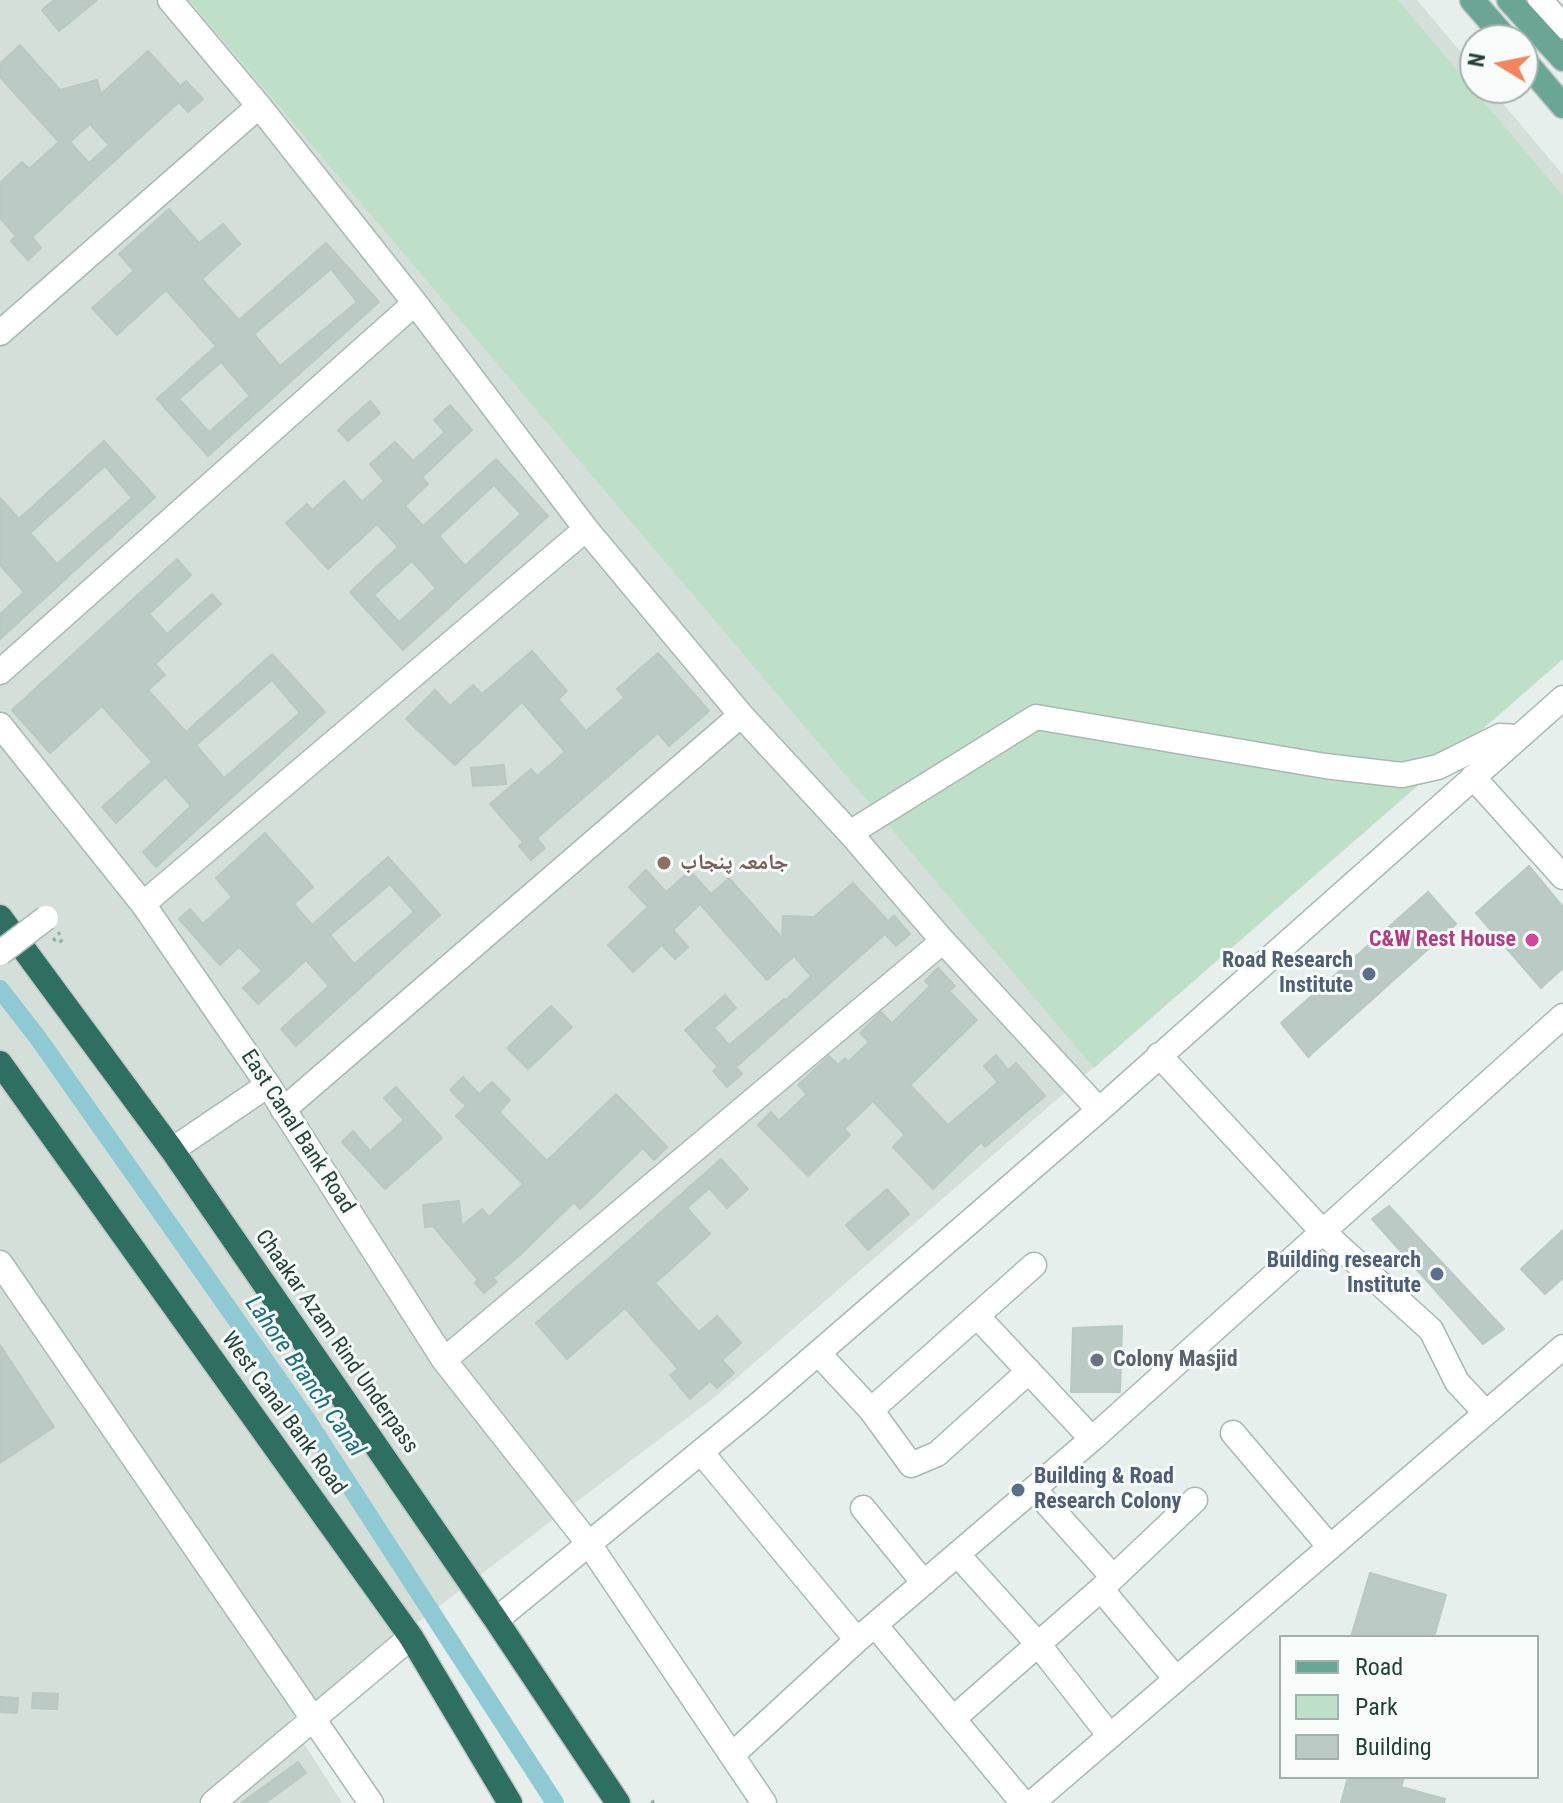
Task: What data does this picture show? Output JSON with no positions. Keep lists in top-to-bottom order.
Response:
{
  "streets": {
    "highway": ["Chaakar Azam Rind Underpass", "West Canal Bank Road"],
    "street": ["East Canal Bank Road"]
  },
  "water": ["Lahore Branch Canal"],
  "places": [
    "جامعہ پنجاب",
    "C&W Rest House",
    "Road Research Institute",
    "Building research Institute",
    "Colony Masjid",
    "Building & Road Research Colony"
  ],
  "legend": ["Road", "Park", "Building"],
  "north": "left"
}
